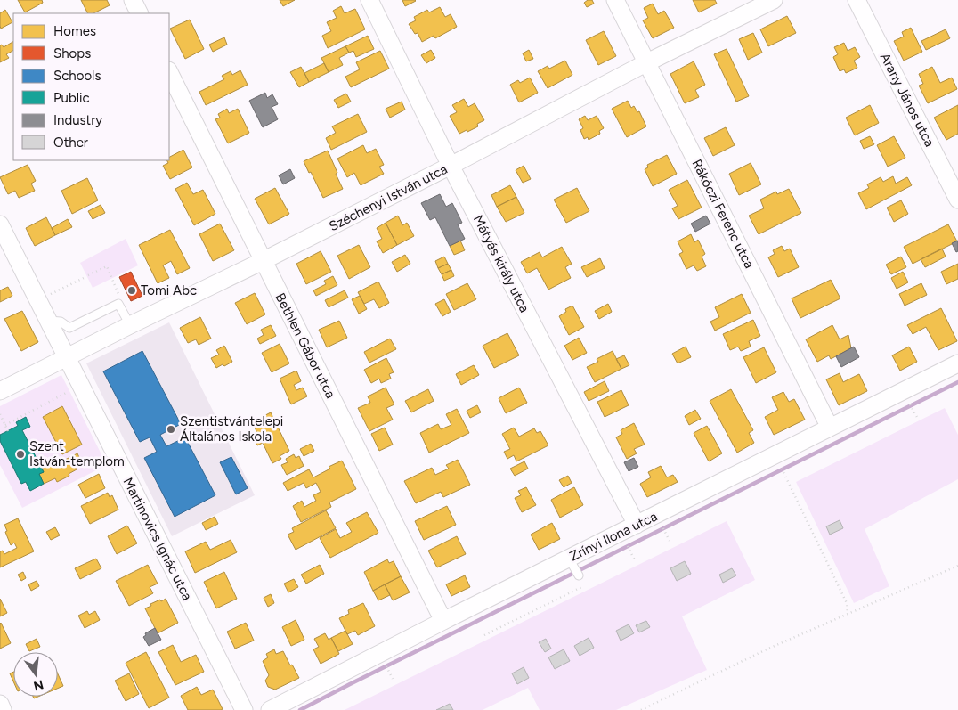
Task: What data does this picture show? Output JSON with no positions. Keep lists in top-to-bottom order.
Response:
{
  "streets": {
    "street": [
      "Arany János utca",
      "Széchenyi István utca",
      "Rákóczi Ferenc utca",
      "Mátyás király utca",
      "Bethlen Gábor utca",
      "Zrínyi Ilona utca",
      "Martinovics Ignác utca"
    ]
  },
  "crossings": [
    ["Széchenyi István utca", "Rákóczi Ferenc utca"],
    ["Széchenyi István utca", "Mátyás király utca"],
    ["Széchenyi István utca", "Bethlen Gábor utca"],
    ["Széchenyi István utca", "Martinovics Ignác utca"],
    ["Rákóczi Ferenc utca", "Zrínyi Ilona utca"],
    ["Mátyás király utca", "Zrínyi Ilona utca"],
    ["Bethlen Gábor utca", "Zrínyi Ilona utca"]
  ],
  "places": ["Tomi Abc", "Szentistvántelepi Általános Iskola", "Szent István-templom"],
  "legend": [
    "Homes",
    "Shops",
    "Schools",
    "Public",
    "Industry",
    "Other"
  ],
  "north": "bottom"
}
